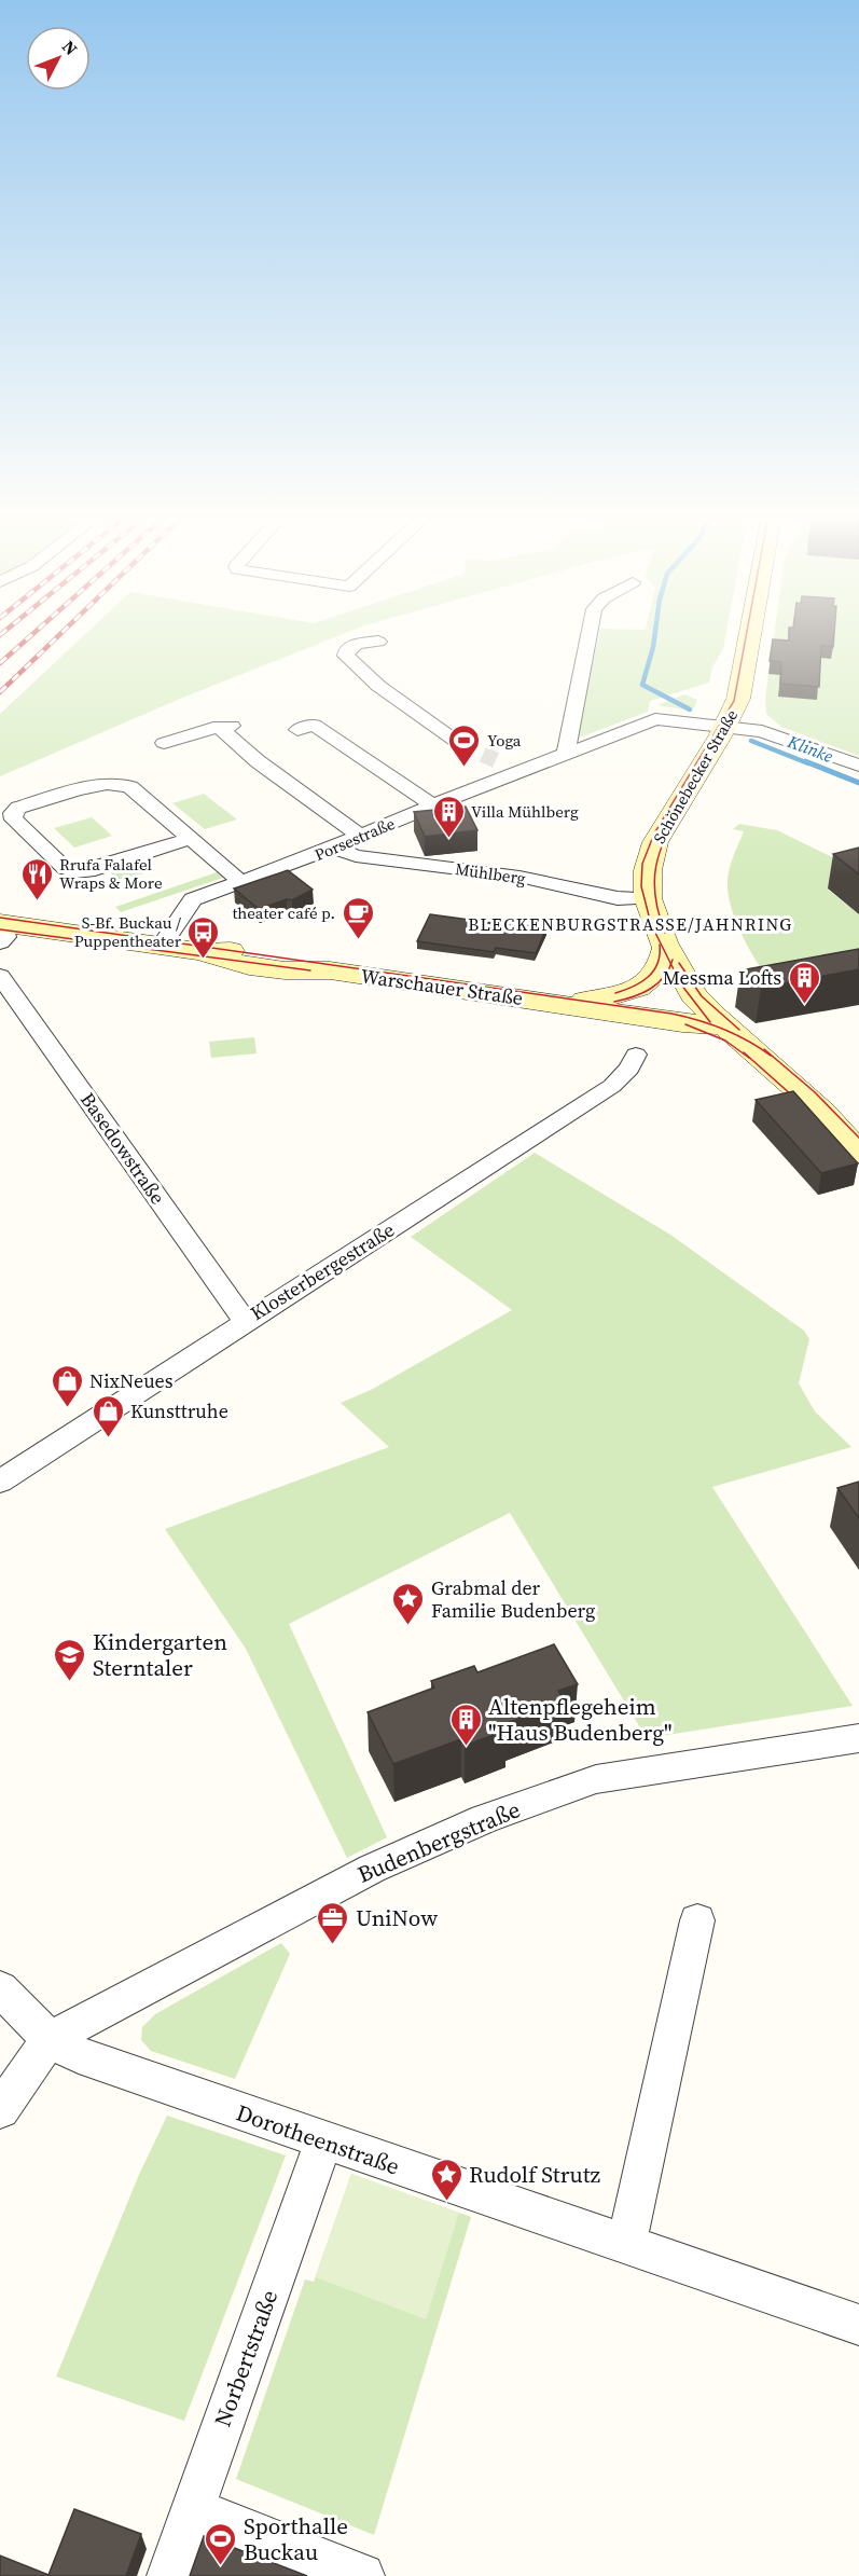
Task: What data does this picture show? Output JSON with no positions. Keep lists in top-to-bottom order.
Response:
{
  "streets": {
    "main road": ["Schönebecker Straße", "Warschauer Straße"],
    "street": [
      "Porsestraße",
      "Mühlberg",
      "Basedowstraße",
      "Klosterbergestraße",
      "Budenbergstraße",
      "Dorotheenstraße",
      "Norbertstraße"
    ]
  },
  "crossings": [
    ["Schönebecker Straße", "Porsestraße"],
    ["Schönebecker Straße", "Mühlberg"],
    ["Schönebecker Straße", "Warschauer Straße"],
    ["Porsestraße", "Mühlberg"],
    ["Porsestraße", "Warschauer Straße"],
    ["Basedowstraße", "Klosterbergestraße"],
    ["Budenbergstraße", "Dorotheenstraße"],
    ["Dorotheenstraße", "Norbertstraße"]
  ],
  "districts": ["BLECKENBURGSTRASSE/JAHNRING"],
  "water": ["Klinke"],
  "places": {
    "sports": ["Yoga", "Sporthalle Buckau"],
    "building": ["Villa Mühlberg", "Messma Lofts", "Altenpflegeheim \"Haus Budenberg\""],
    "restaurant": ["Rrufa Falafel Wraps & More"],
    "cafe": ["theater café p."],
    "bus stop": ["S-Bf. Buckau / Puppentheater"],
    "shop": ["NixNeues", "Kunsttruhe"],
    "place": ["Grabmal der Familie Budenberg", "Rudolf Strutz"],
    "school or university": ["Kindergarten Sterntaler"],
    "office": ["UniNow"]
  },
  "north": "top right"
}
